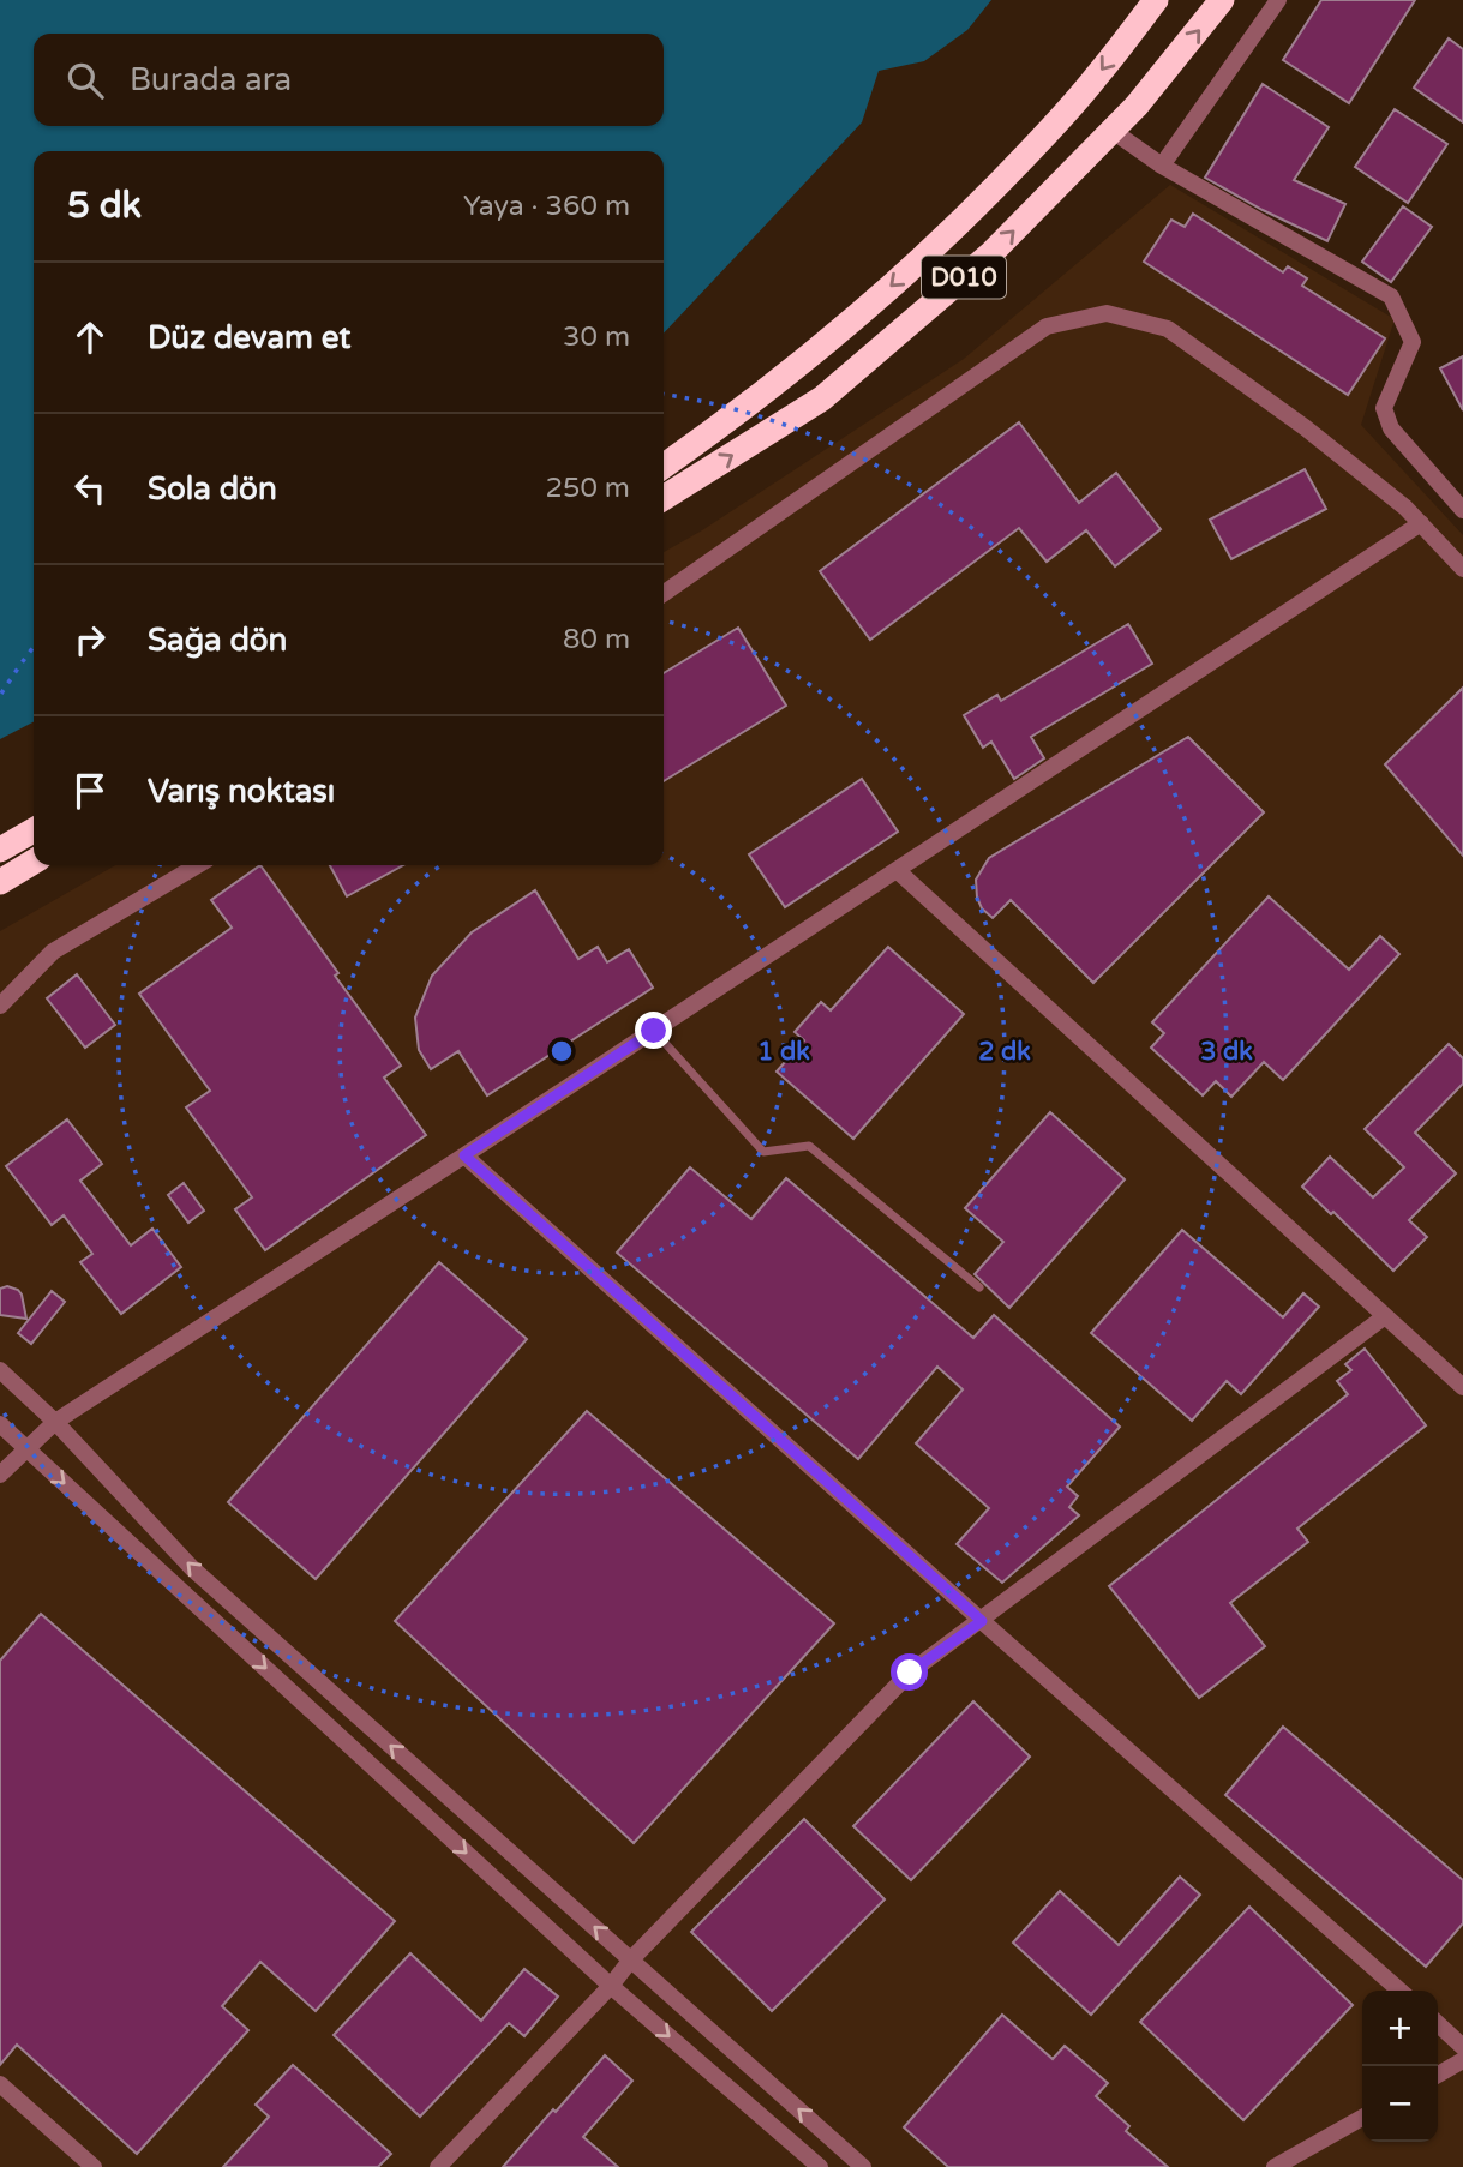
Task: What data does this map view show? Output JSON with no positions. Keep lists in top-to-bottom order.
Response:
{
  "streets": {
    "highway": ["D010"]
  },
  "page": {
    "search": "Burada ara",
    "heading": ["5 dk", "Yaya · 360 m"],
    "list": [
      ["Düz devam et", "30 m"],
      ["Sola dön", "250 m"],
      ["Sağa dön", "80 m"],
      "Varış noktası"
    ],
    "map_buttons": ["+", "−"]
  },
  "rings": ["1 dk", "2 dk", "3 dk"]
}
